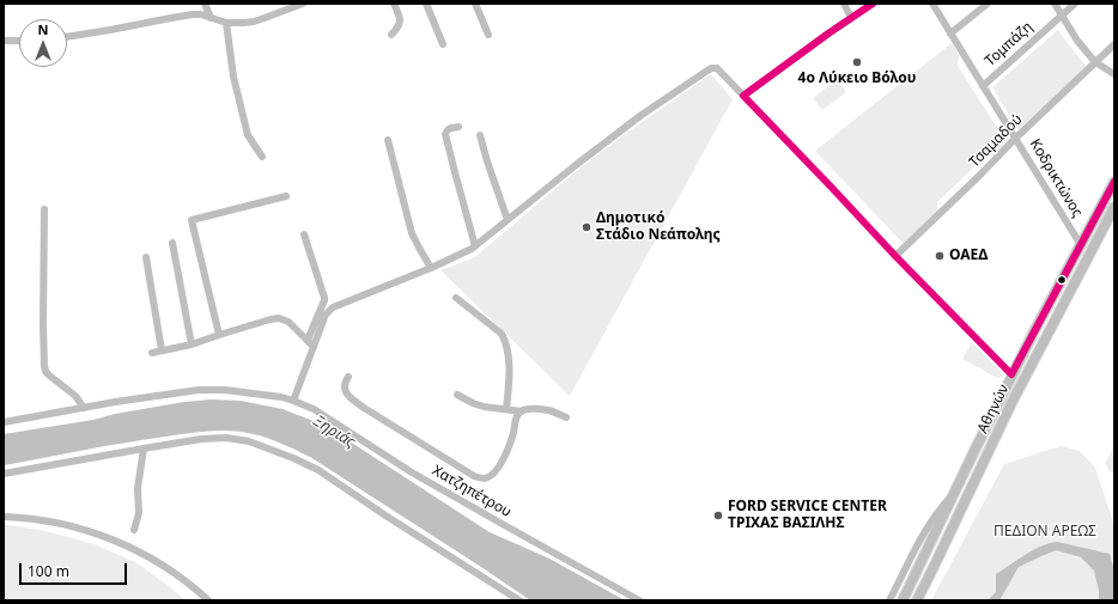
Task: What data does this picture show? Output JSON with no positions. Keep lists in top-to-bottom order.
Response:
{
  "streets": {
    "main road": ["Αθηνών"],
    "street": [
      "Τομπάζη",
      "Τσαμαδού",
      "Κοδρικτώνος",
      "Χατζηπέτρου"
    ]
  },
  "crossings": [
    ["Τομπάζη", "Κοδρικτώνος"],
    ["Τσαμαδού", "Κοδρικτώνος"],
    ["Κοδρικτώνος", "Αθηνών"]
  ],
  "water": ["Ξηριάς"],
  "parks": ["ΠΕΔΙΟΝ ΑΡΕΩΣ"],
  "places": [
    "4ο Λύκειο Βόλου",
    "Δημοτικό Στάδιο Νεάπολης",
    "ΟΑΕΔ",
    "FORD SERVICE CENTER ΤΡΙΧΑΣ ΒΑΣΙΛΗΣ"
  ],
  "scale_bar": "100 m",
  "north": "top"
}
